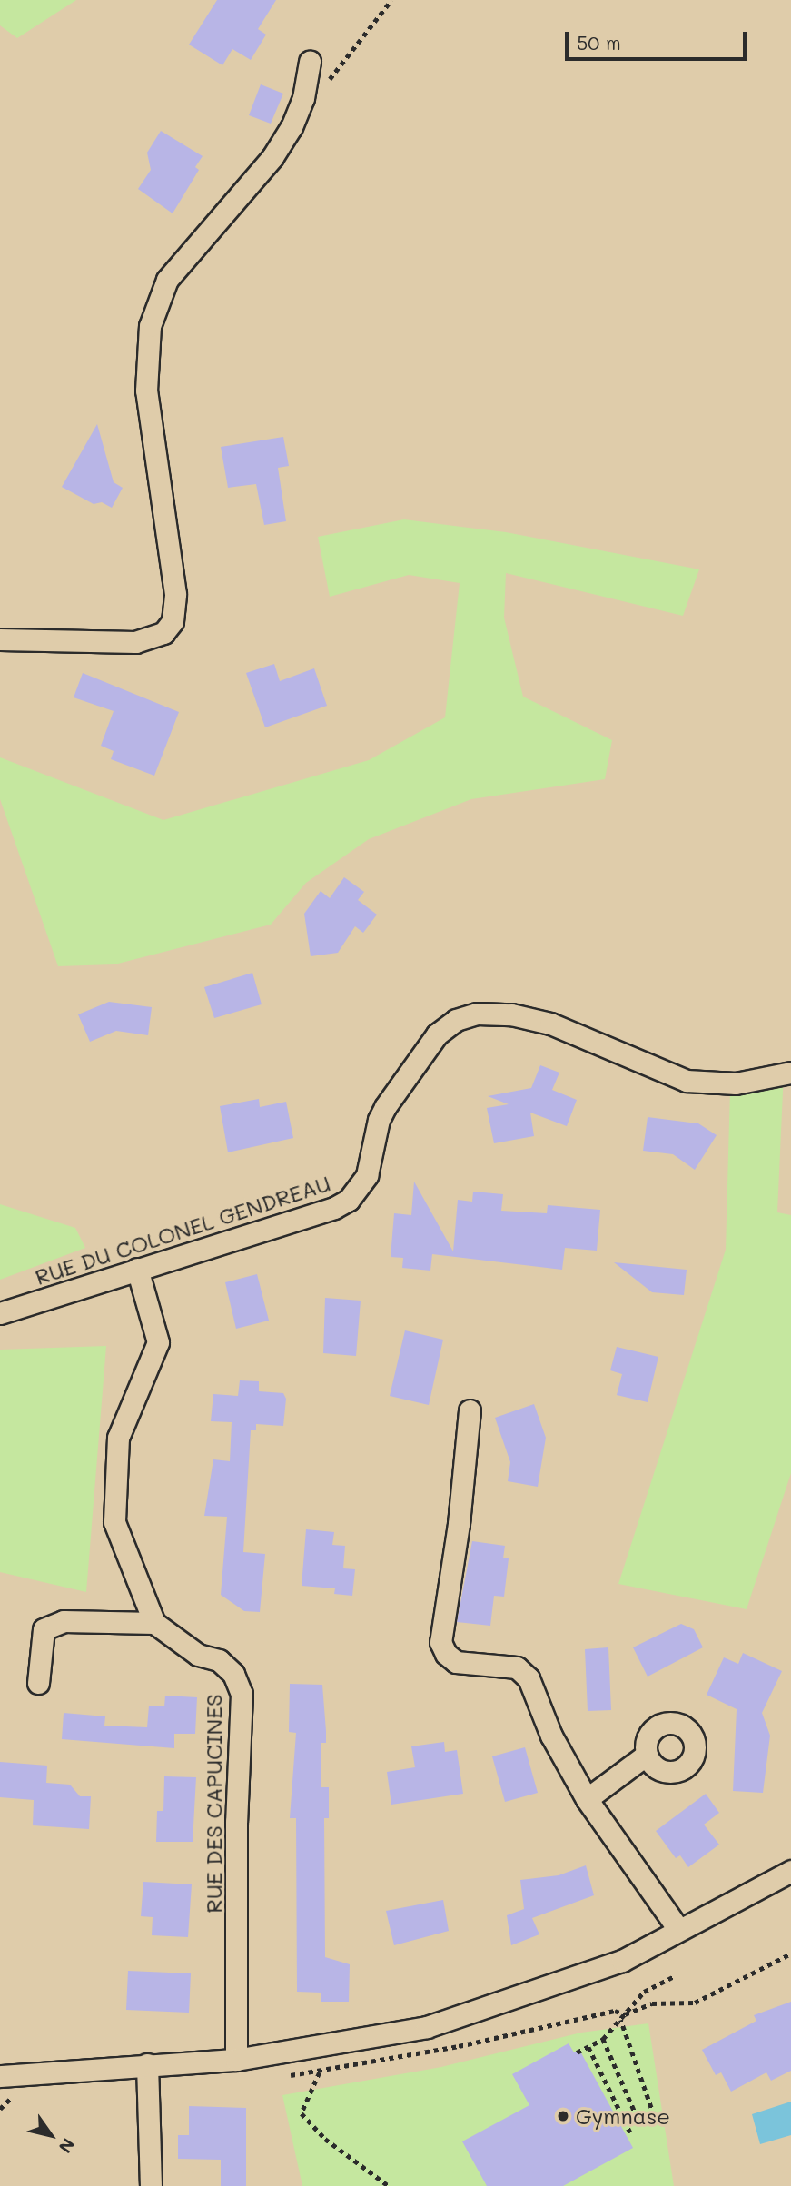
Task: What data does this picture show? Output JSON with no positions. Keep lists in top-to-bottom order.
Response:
{
  "streets": {
    "street": ["RUE DU COLONEL GENDREAU", "RUE DES CAPUCINES"]
  },
  "places": ["Gymnase"],
  "scale_bar": "50 m",
  "north": "bottom right"
}
